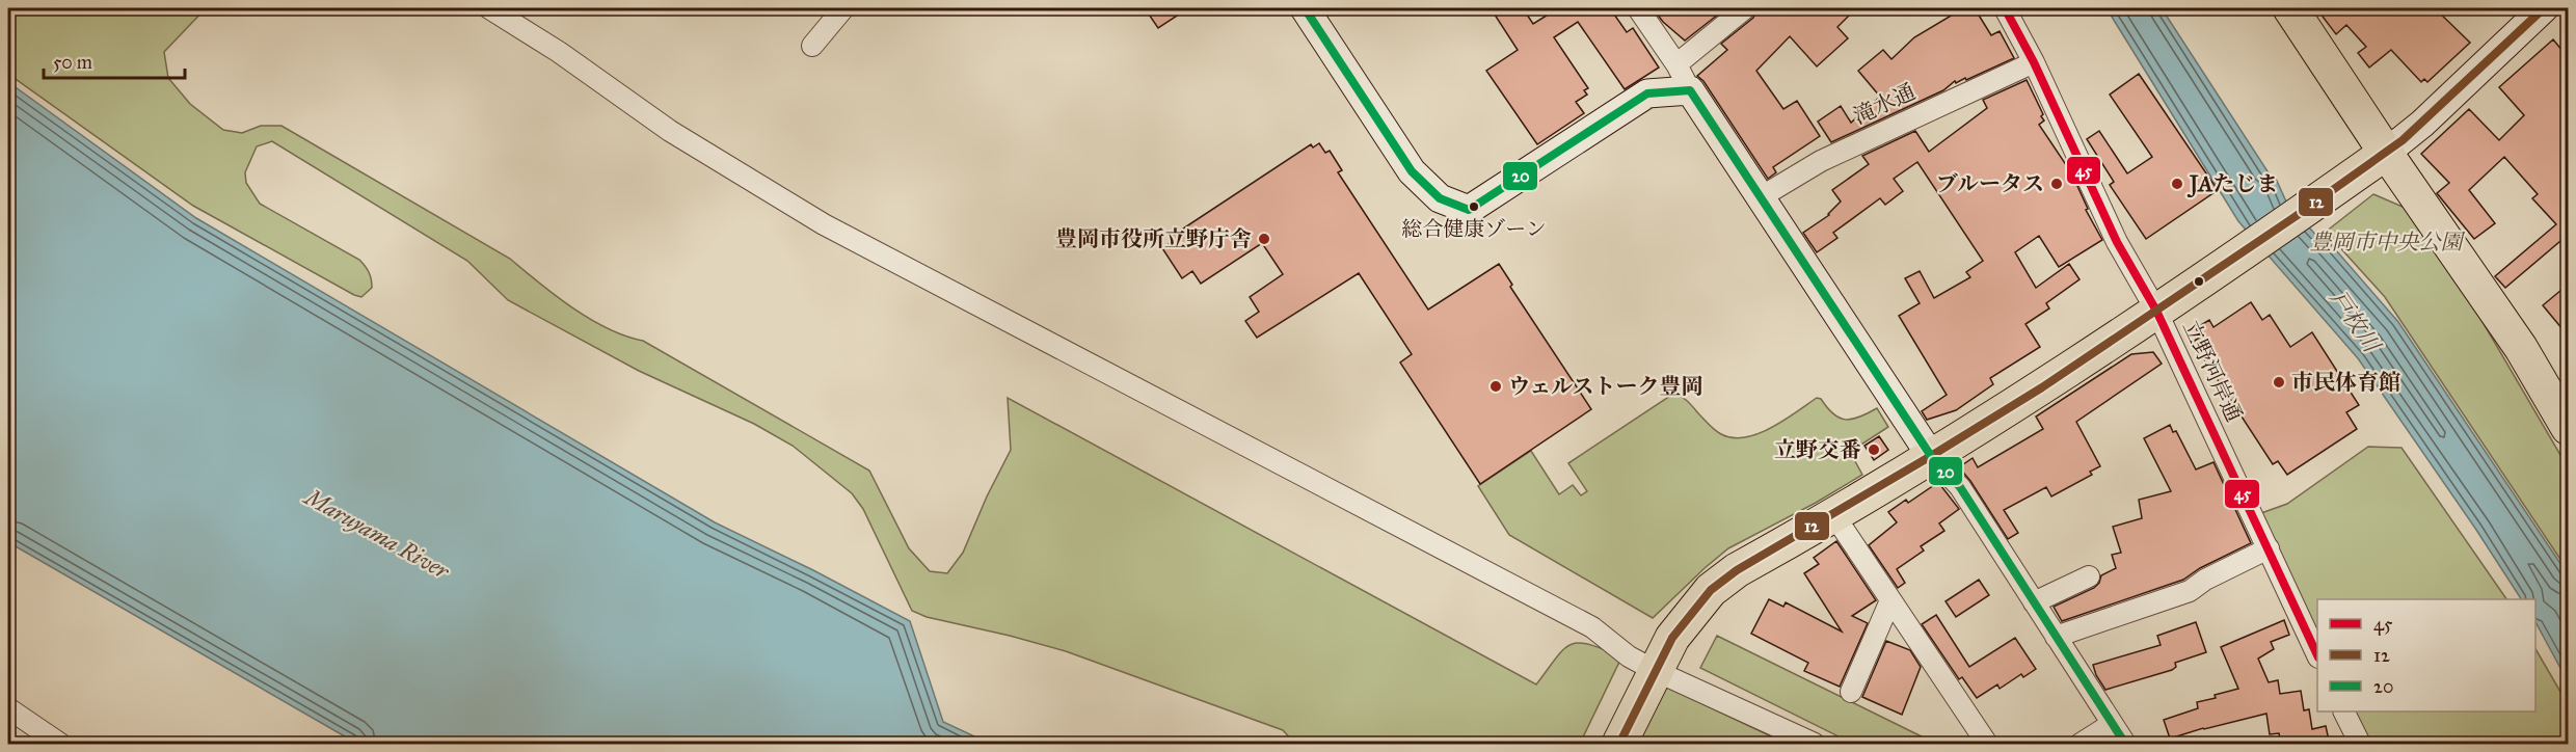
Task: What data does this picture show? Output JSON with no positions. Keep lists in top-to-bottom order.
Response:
{
  "streets": {
    "street": ["滝水通", "立野河岸通"]
  },
  "crossings": [
    ["滝水通", "立野河岸通"]
  ],
  "water": ["戸枚川", "Maruyama River"],
  "parks": ["豊岡市中央公園"],
  "places": [
    "ブルータス",
    "JAたじま",
    "総合健康ゾーン",
    "豊岡市役所立野庁舎",
    "市民体育館",
    "ウェルストーク豊岡",
    "立野交番"
  ],
  "lines": ["transit line 45", "transit line 12", "transit line 20"],
  "legend": ["45", "12", "20"],
  "scale_bar": "50 m"
}
